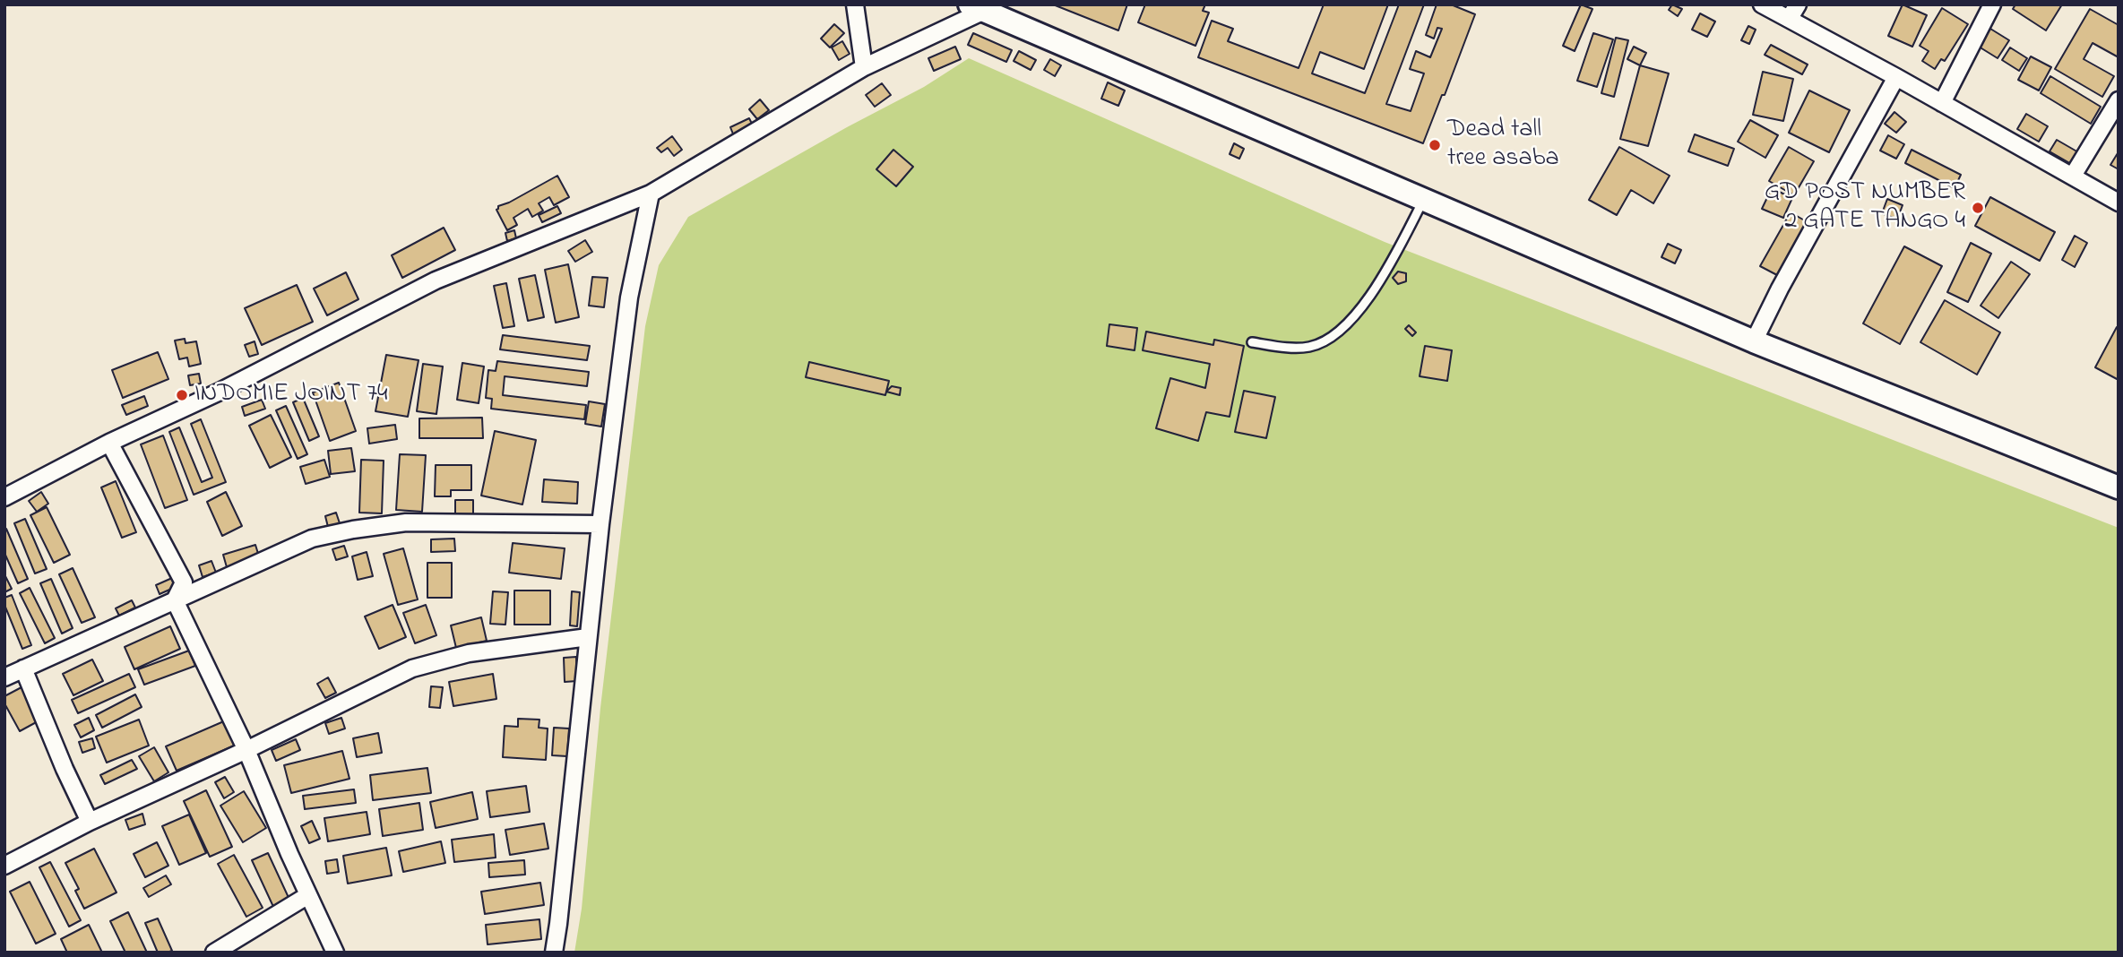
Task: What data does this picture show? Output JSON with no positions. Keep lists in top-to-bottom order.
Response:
{
  "places": ["Dead tall tree asaba", "GD POST NUMBER 2 GATE TANGO 4", "INDOMIE JOINT 74"]
}
